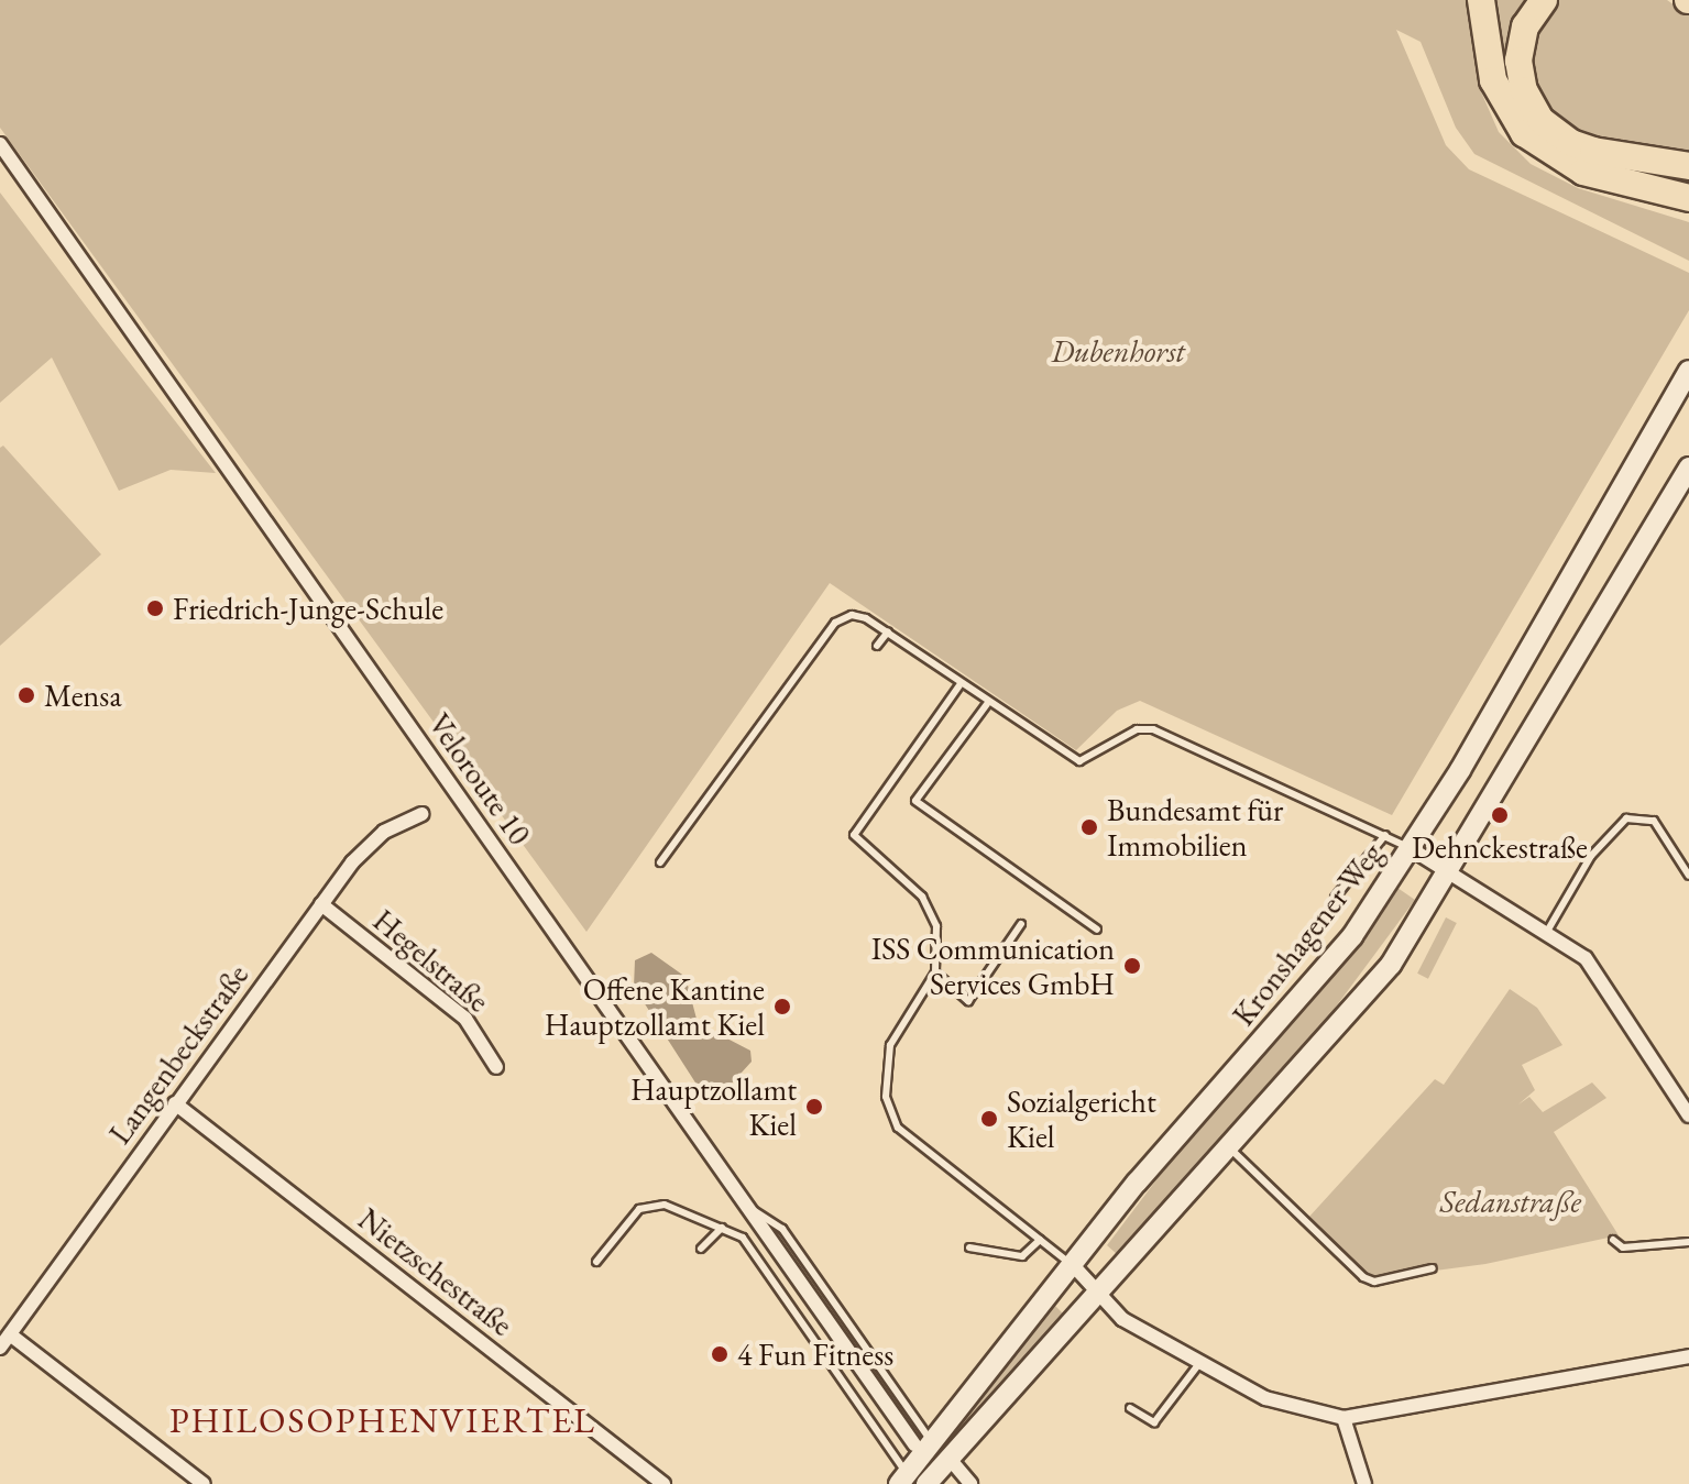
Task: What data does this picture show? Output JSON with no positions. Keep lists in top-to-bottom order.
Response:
{
  "streets": {
    "main road": ["Kronshagener Weg"],
    "street": [
      "Veloroute 10",
      "Hegelstraße",
      "Langenbeckstraße",
      "Nietzschestraße"
    ]
  },
  "crossings": [
    ["Veloroute 10", "Kronshagener Weg"],
    ["Hegelstraße", "Langenbeckstraße"],
    ["Langenbeckstraße", "Nietzschestraße"]
  ],
  "districts": ["PHILOSOPHENVIERTEL"],
  "parks": ["Dubenhorst", "Sedanstraße"],
  "places": [
    "Friedrich-Junge-Schule",
    "Mensa",
    "Dehnckestraße",
    "Bundesamt für Immobilien",
    "ISS Communication Services GmbH",
    "Offene Kantine Hauptzollamt Kiel",
    "Hauptzollamt Kiel",
    "Sozialgericht Kiel",
    "4 Fun Fitness"
  ]
}
